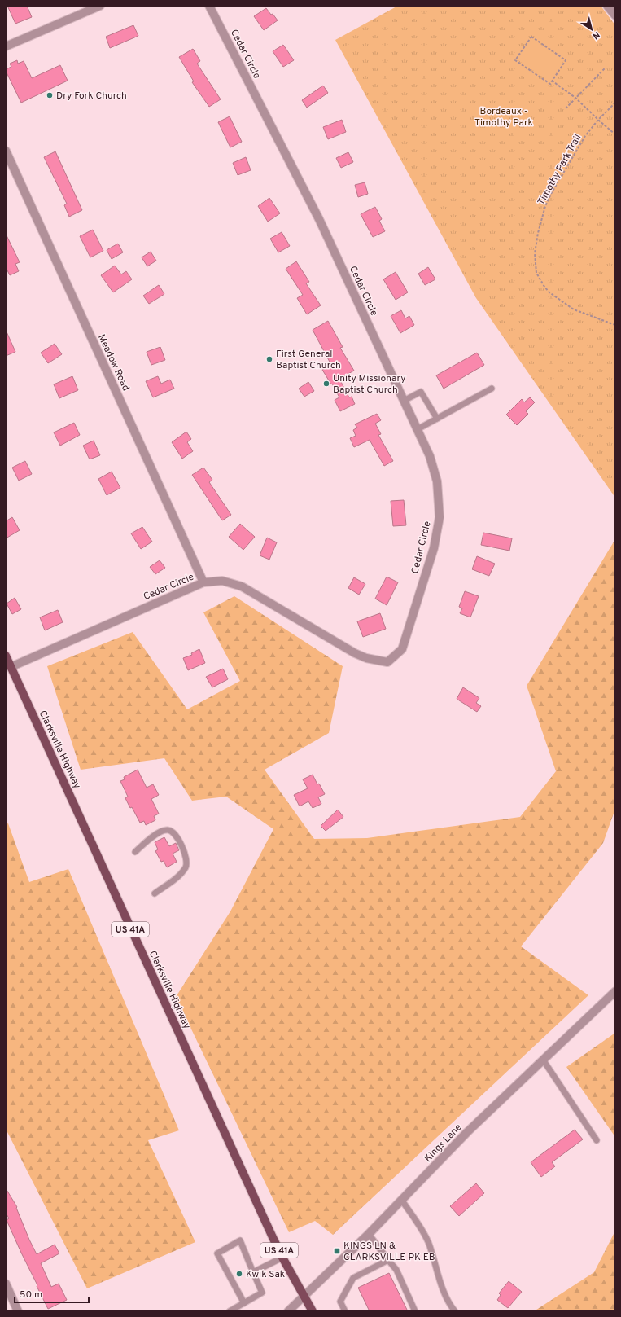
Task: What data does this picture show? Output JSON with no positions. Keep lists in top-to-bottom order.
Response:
{
  "streets": {
    "main road": ["Clarksville Highway", "US 41A"],
    "street": ["Cedar Circle", "Meadow Road", "Kings Lane"],
    "path": ["Timothy Park Trail"]
  },
  "crossings": [
    ["Cedar Circle", "Meadow Road"],
    ["Cedar Circle", "Clarksville Highway"],
    ["Clarksville Highway", "Kings Lane"]
  ],
  "parks": ["Bordeaux - Timothy Park"],
  "places": {
    "other": [
      "Dry Fork Church",
      "First General Baptist Church",
      "Unity Missionary Baptist Church",
      "Kwik Sak"
    ],
    "transit": ["KINGS LN & CLARKSVILLE PK EB"]
  },
  "scale_bar": "50 m",
  "north": "bottom right"
}
